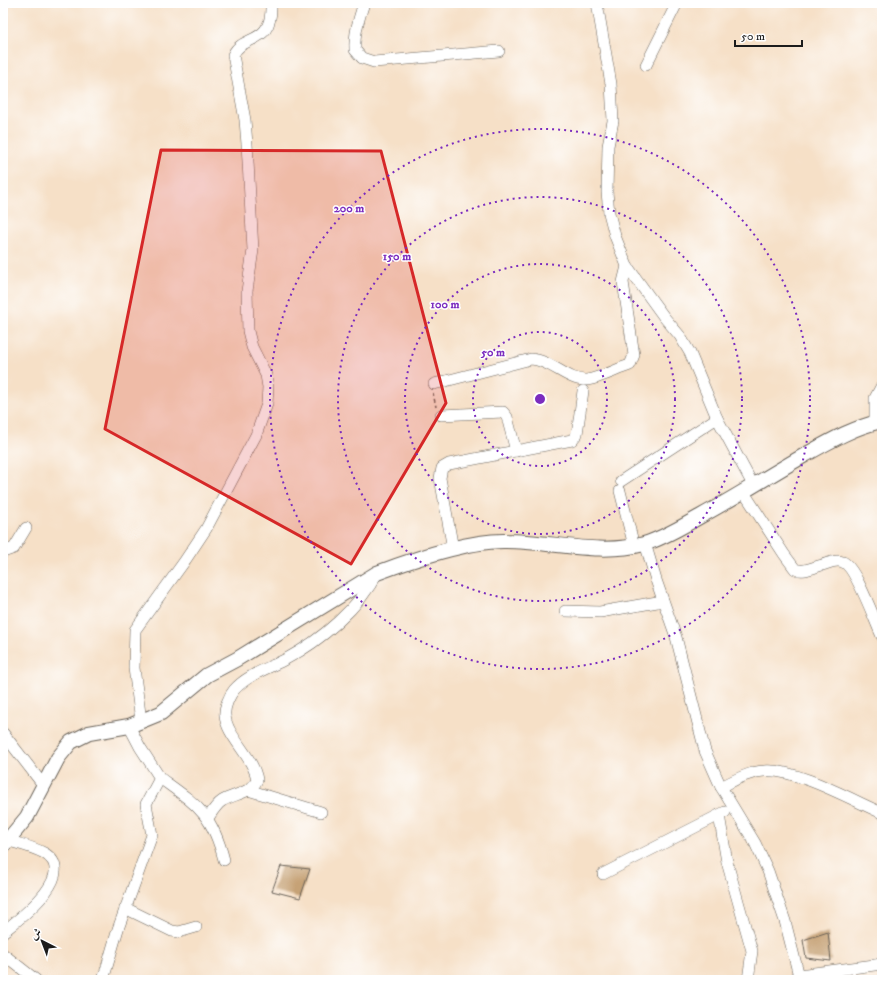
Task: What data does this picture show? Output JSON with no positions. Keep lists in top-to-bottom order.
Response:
{
  "scale_bar": "50 m",
  "north": "top left",
  "rings": [
    "200 m",
    "150 m",
    "100 m",
    "50 m"
  ]
}
